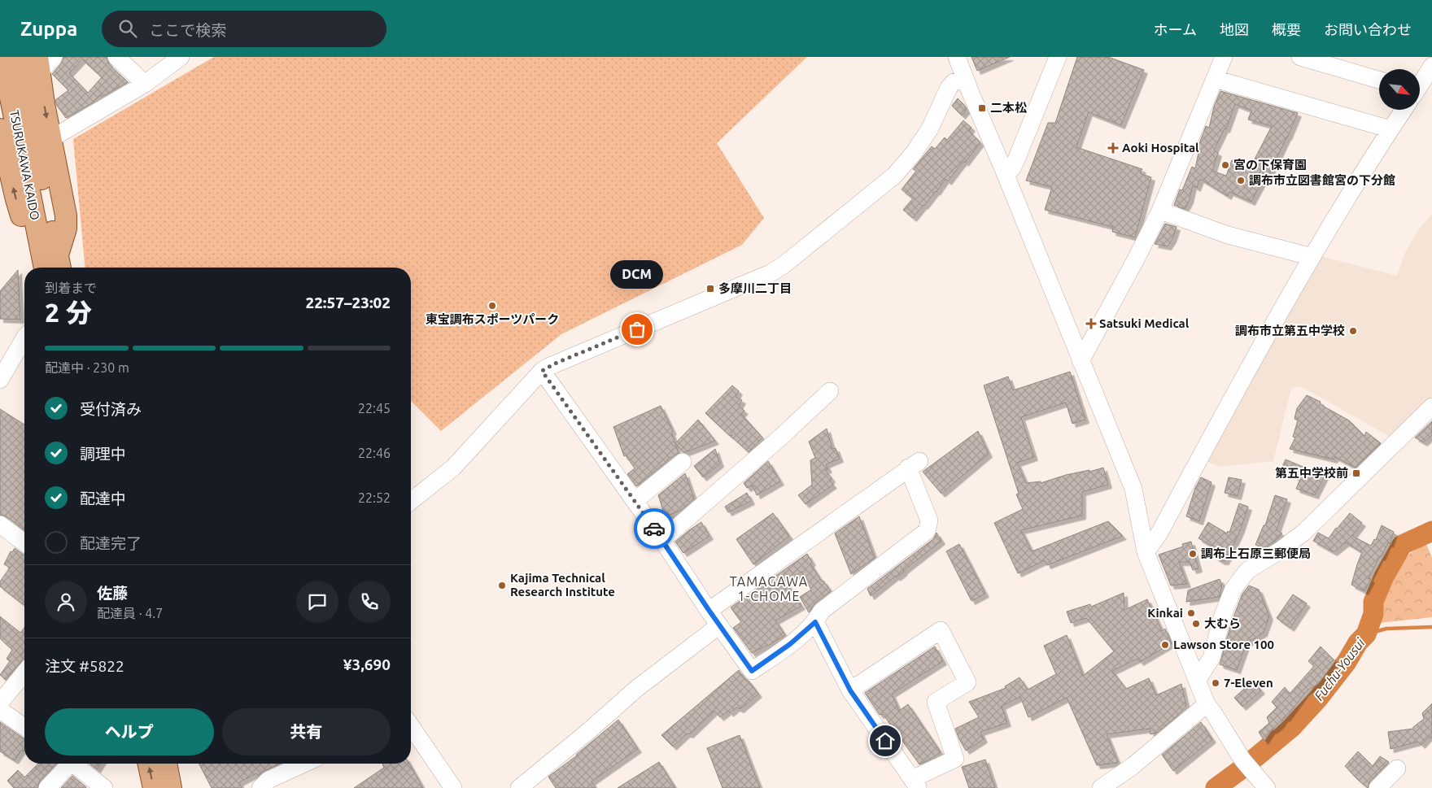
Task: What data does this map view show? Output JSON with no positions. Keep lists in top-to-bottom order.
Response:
{
  "streets": {
    "main road": ["TSURUKAWA KAIDO"]
  },
  "districts": ["TAMAGAWA 1-CHOME"],
  "water": ["Fuchu-Yousui"],
  "places": {
    "transit": ["二本松", "多摩川二丁目", "第五中学校前"],
    "health": ["Aoki Hospital", "Satsuki Medical"],
    "other": [
      "宮の下保育園",
      "調布市立図書館宮の下分館",
      "東宝調布スポーツパーク",
      "DCM",
      "調布市立第五中学校",
      "調布上石原三郵便局",
      "Kajima Technical Research Institute",
      "Kinkai",
      "大むら",
      "Lawson Store 100",
      "7-Eleven"
    ]
  },
  "north": "bottom right",
  "page": {
    "header": "Zuppa",
    "search": "ここで検索",
    "nav": [
      "ホーム",
      "地図",
      "概要",
      "お問い合わせ"
    ],
    "bubble": "DCM",
    "heading": ["2 分", "到着まで", "22:57–23:02"],
    "panel": [
      "佐藤",
      "配達員 · 4.7",
      "注文 #5822",
      "¥3,690"
    ],
    "bar": "配達中 · 230 m",
    "list": [
      ["受付済み", "22:45"],
      ["調理中", "22:46"],
      ["配達中", "22:52"],
      "配達完了"
    ],
    "buttons": ["ヘルプ", "共有"]
  }
}
